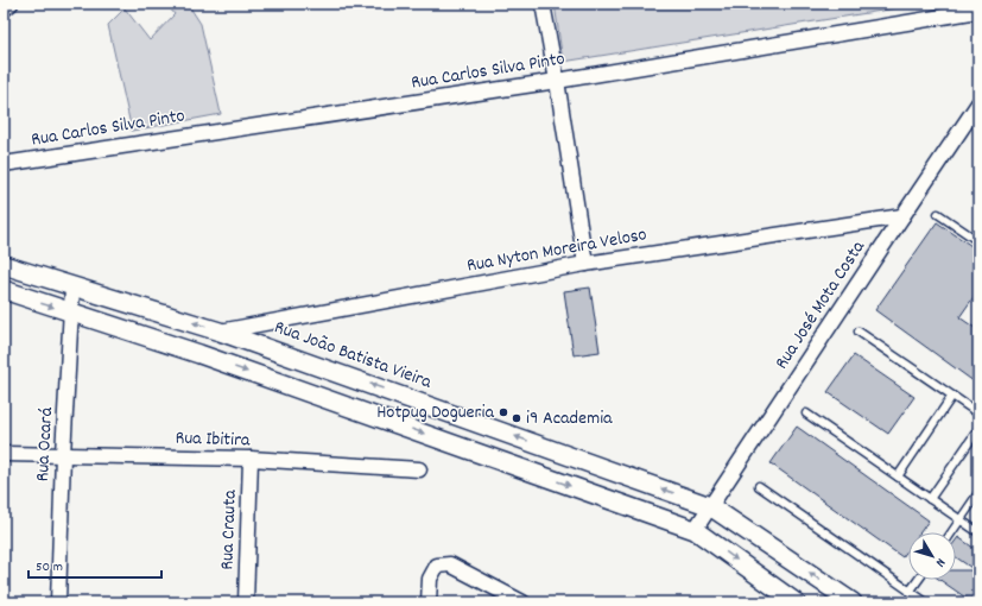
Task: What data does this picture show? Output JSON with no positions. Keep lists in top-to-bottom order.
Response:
{
  "streets": {
    "street": [
      "Rua Carlos Silva Pinto",
      "Rua Nyton Moreira Veloso",
      "Rua José Mota Costa",
      "Rua João Batista Vieira",
      "Rua Ibitira",
      "Rua Ocará",
      "Rua Crauta"
    ]
  },
  "crossings": [
    ["Rua Nyton Moreira Veloso", "Rua José Mota Costa"],
    ["Rua Nyton Moreira Veloso", "Rua João Batista Vieira"],
    ["Rua José Mota Costa", "Rua João Batista Vieira"],
    ["Rua João Batista Vieira", "Rua Ocará"],
    ["Rua Ibitira", "Rua Ocará"],
    ["Rua Ibitira", "Rua Crauta"]
  ],
  "places": ["Hotpug Dogueria", "i9 Academia"],
  "scale_bar": "50 m",
  "north": "bottom right"
}
